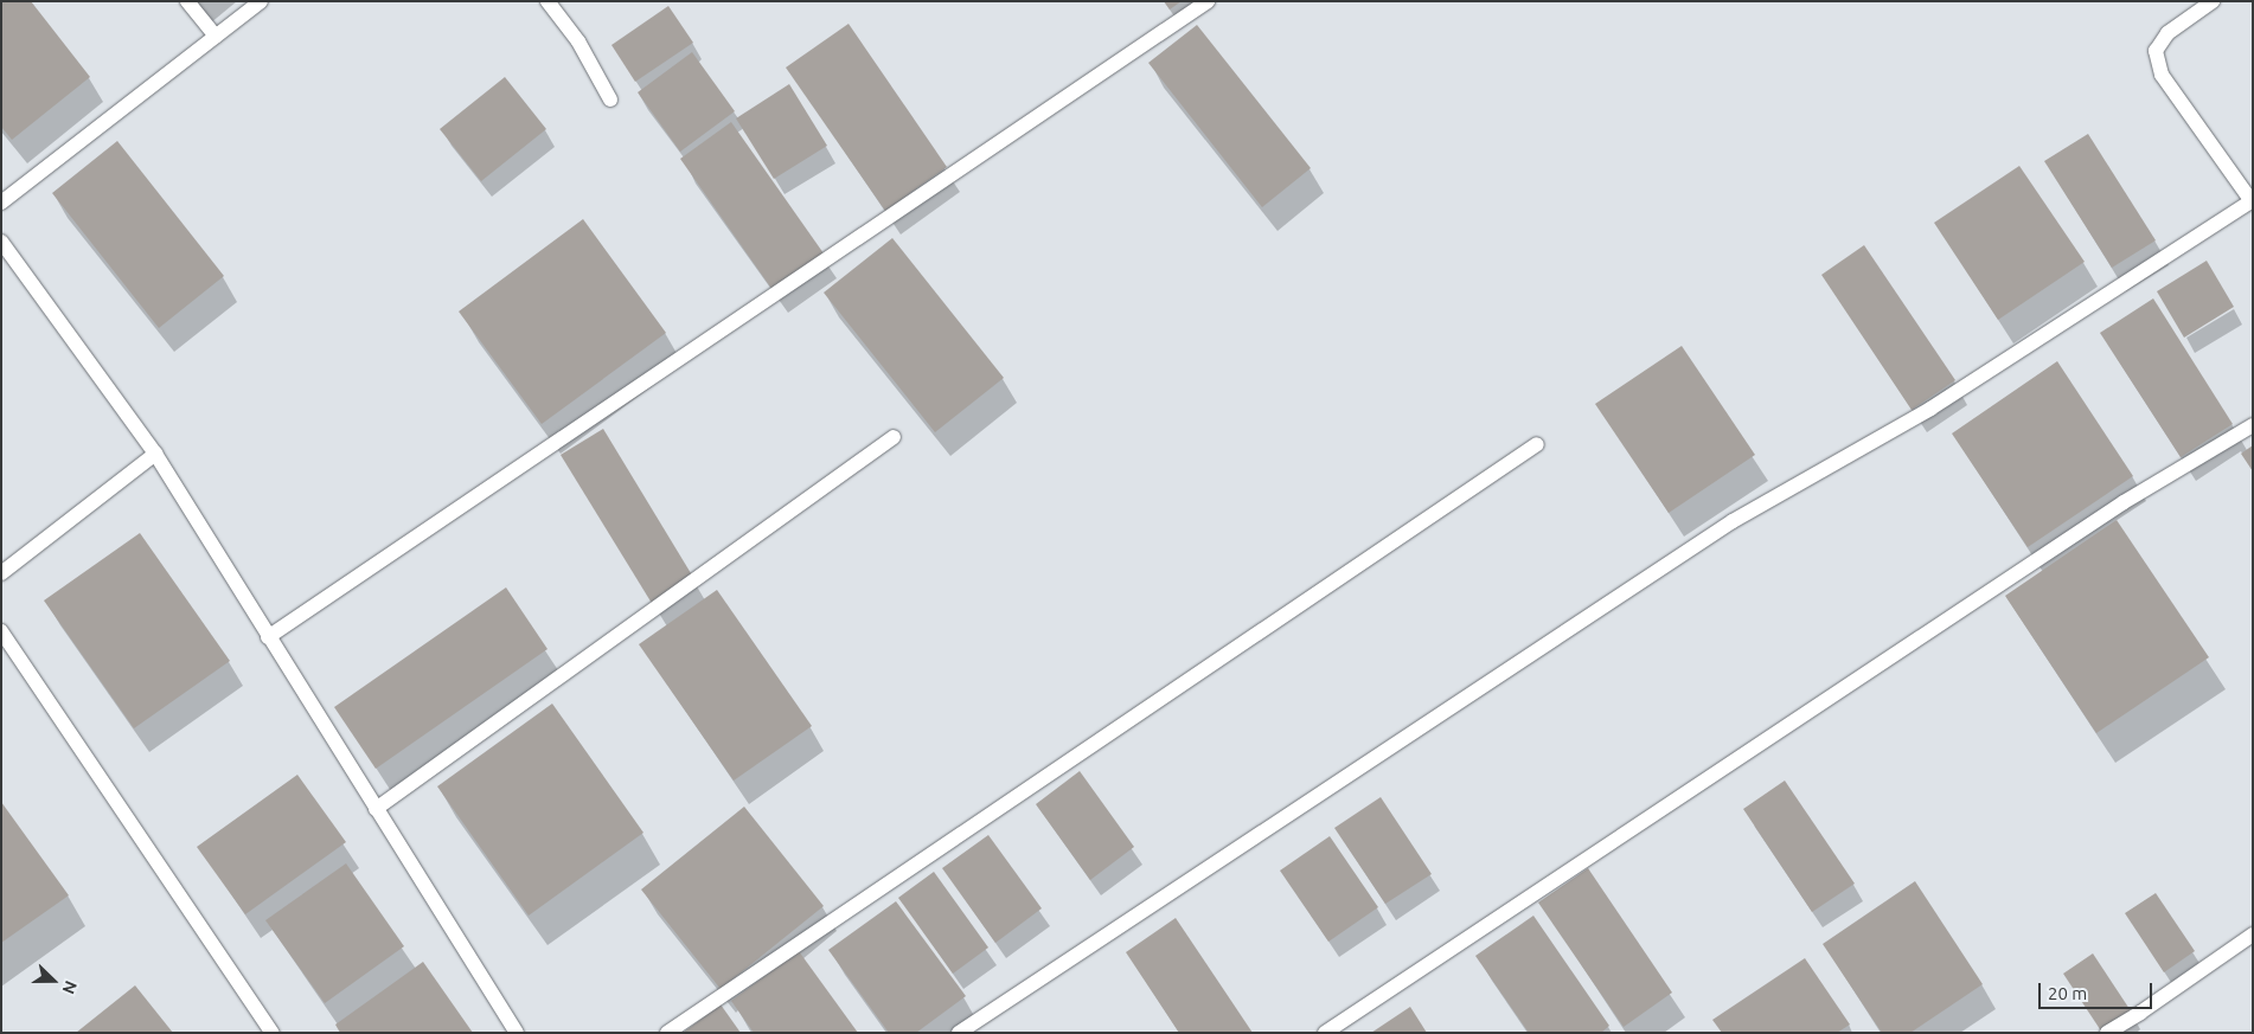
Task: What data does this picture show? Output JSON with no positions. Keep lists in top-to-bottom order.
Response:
{
  "scale_bar": "20 m",
  "north": "right"
}
